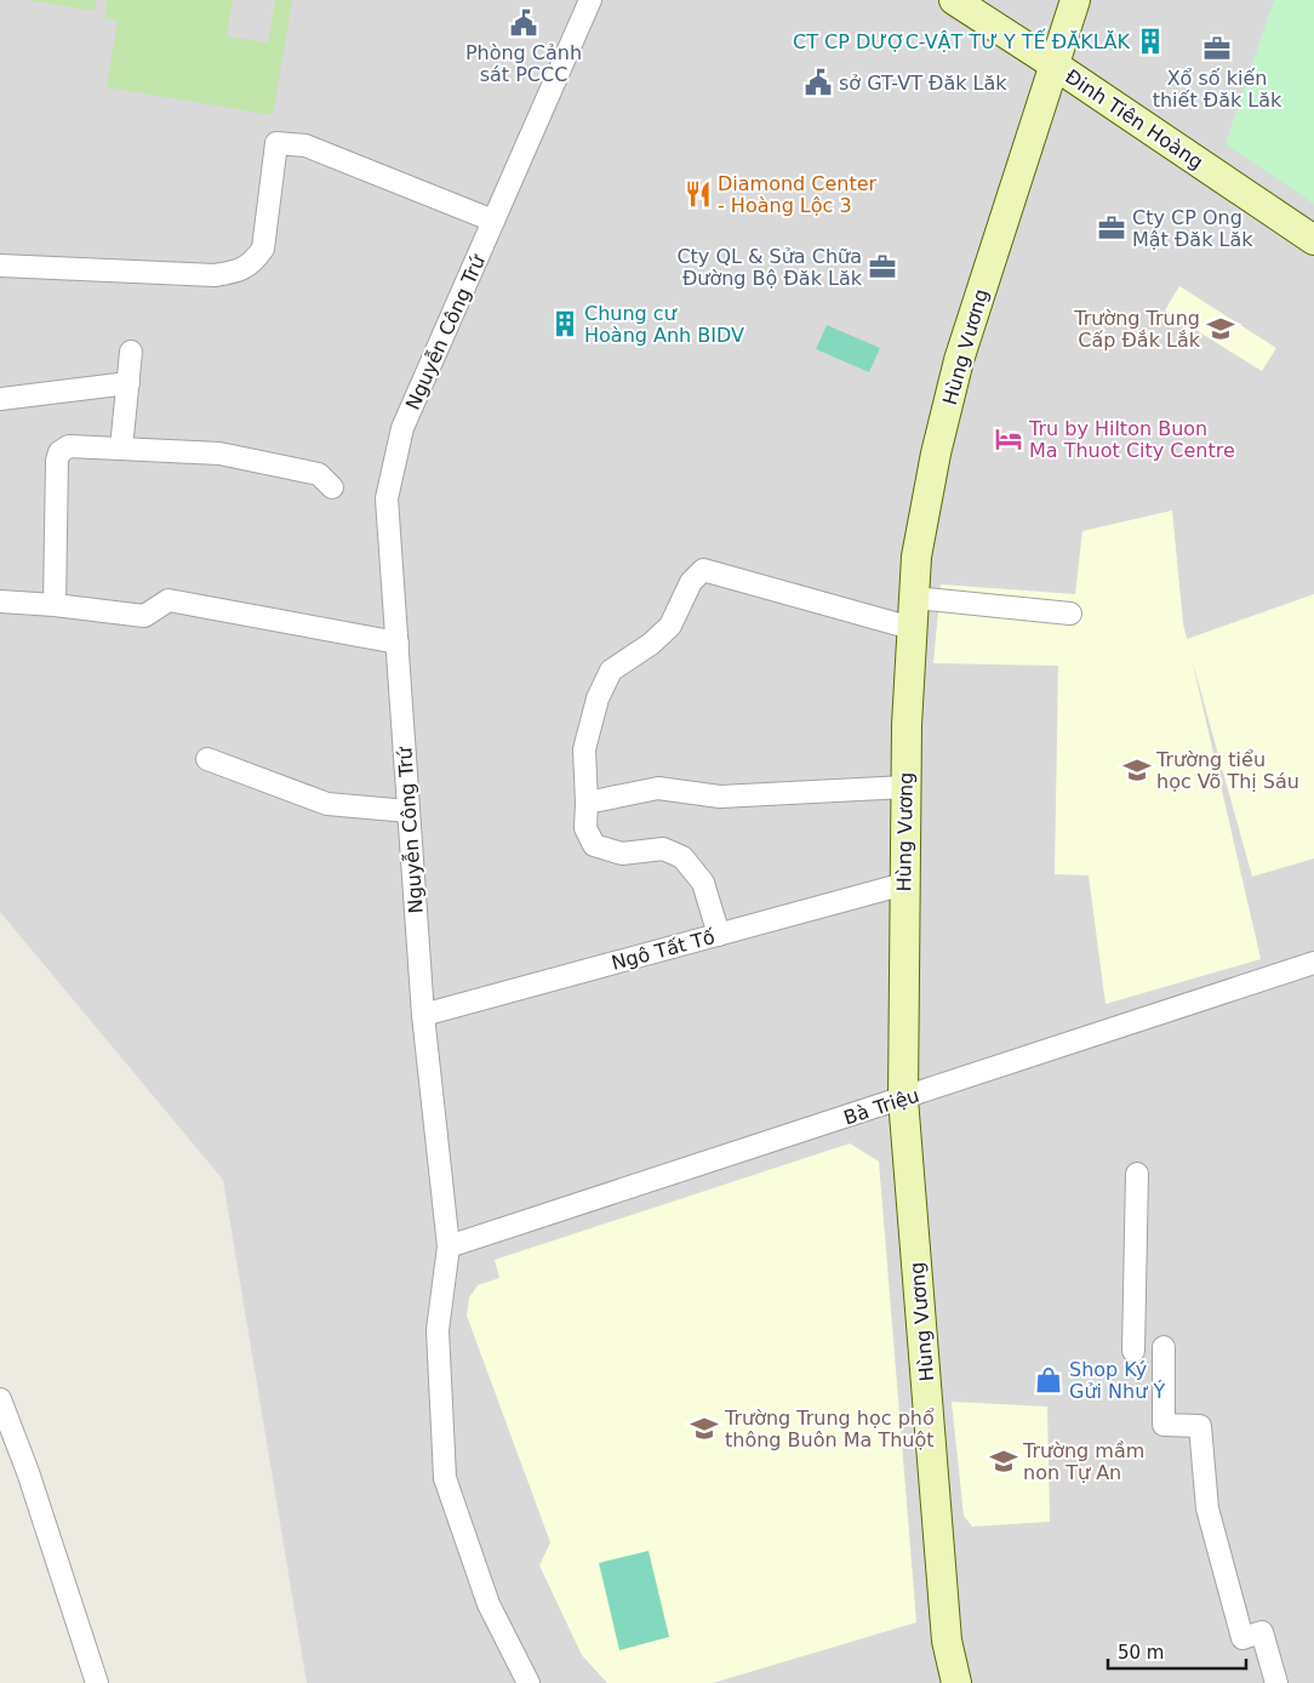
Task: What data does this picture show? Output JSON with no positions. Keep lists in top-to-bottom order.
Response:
{
  "streets": {
    "street": [
      "Đinh Tiên Hoàng",
      "Nguyễn Công Trứ",
      "Hùng Vương",
      "Ngô Tất Tố",
      "Bà Triệu"
    ]
  },
  "crossings": [
    ["Đinh Tiên Hoàng", "Hùng Vương"],
    ["Nguyễn Công Trứ", "Ngô Tất Tố"],
    ["Nguyễn Công Trứ", "Bà Triệu"],
    ["Hùng Vương", "Ngô Tất Tố"],
    ["Hùng Vương", "Bà Triệu"]
  ],
  "places": {
    "public building": ["Phòng Cảnh sát PCCC", "sở GT-VT Đăk Lăk"],
    "building": ["CT CP DƯỢC-VẬT TƯ Y TẾ ĐĂKLĂK", "Chung cư Hoàng Anh BIDV"],
    "office": ["Xổ số kiến thiết Đăk Lăk", "Cty CP Ong Mật Đăk Lăk", "Cty QL & Sửa Chữa Đường Bộ Đăk Lăk"],
    "restaurant": ["Diamond Center - Hoàng Lộc 3"],
    "school or university": [
      "Trường Trung Cấp Đắk Lắk",
      "Trường tiểu học Võ Thị Sáu",
      "Trường Trung học phổ thông Buôn Ma Thuột",
      "Trường mầm non Tự An"
    ],
    "hotel": ["Tru by Hilton Buon Ma Thuot City Centre"],
    "shop": ["Shop Ký Gửi Như Ý"]
  },
  "scale_bar": "50 m"
}
